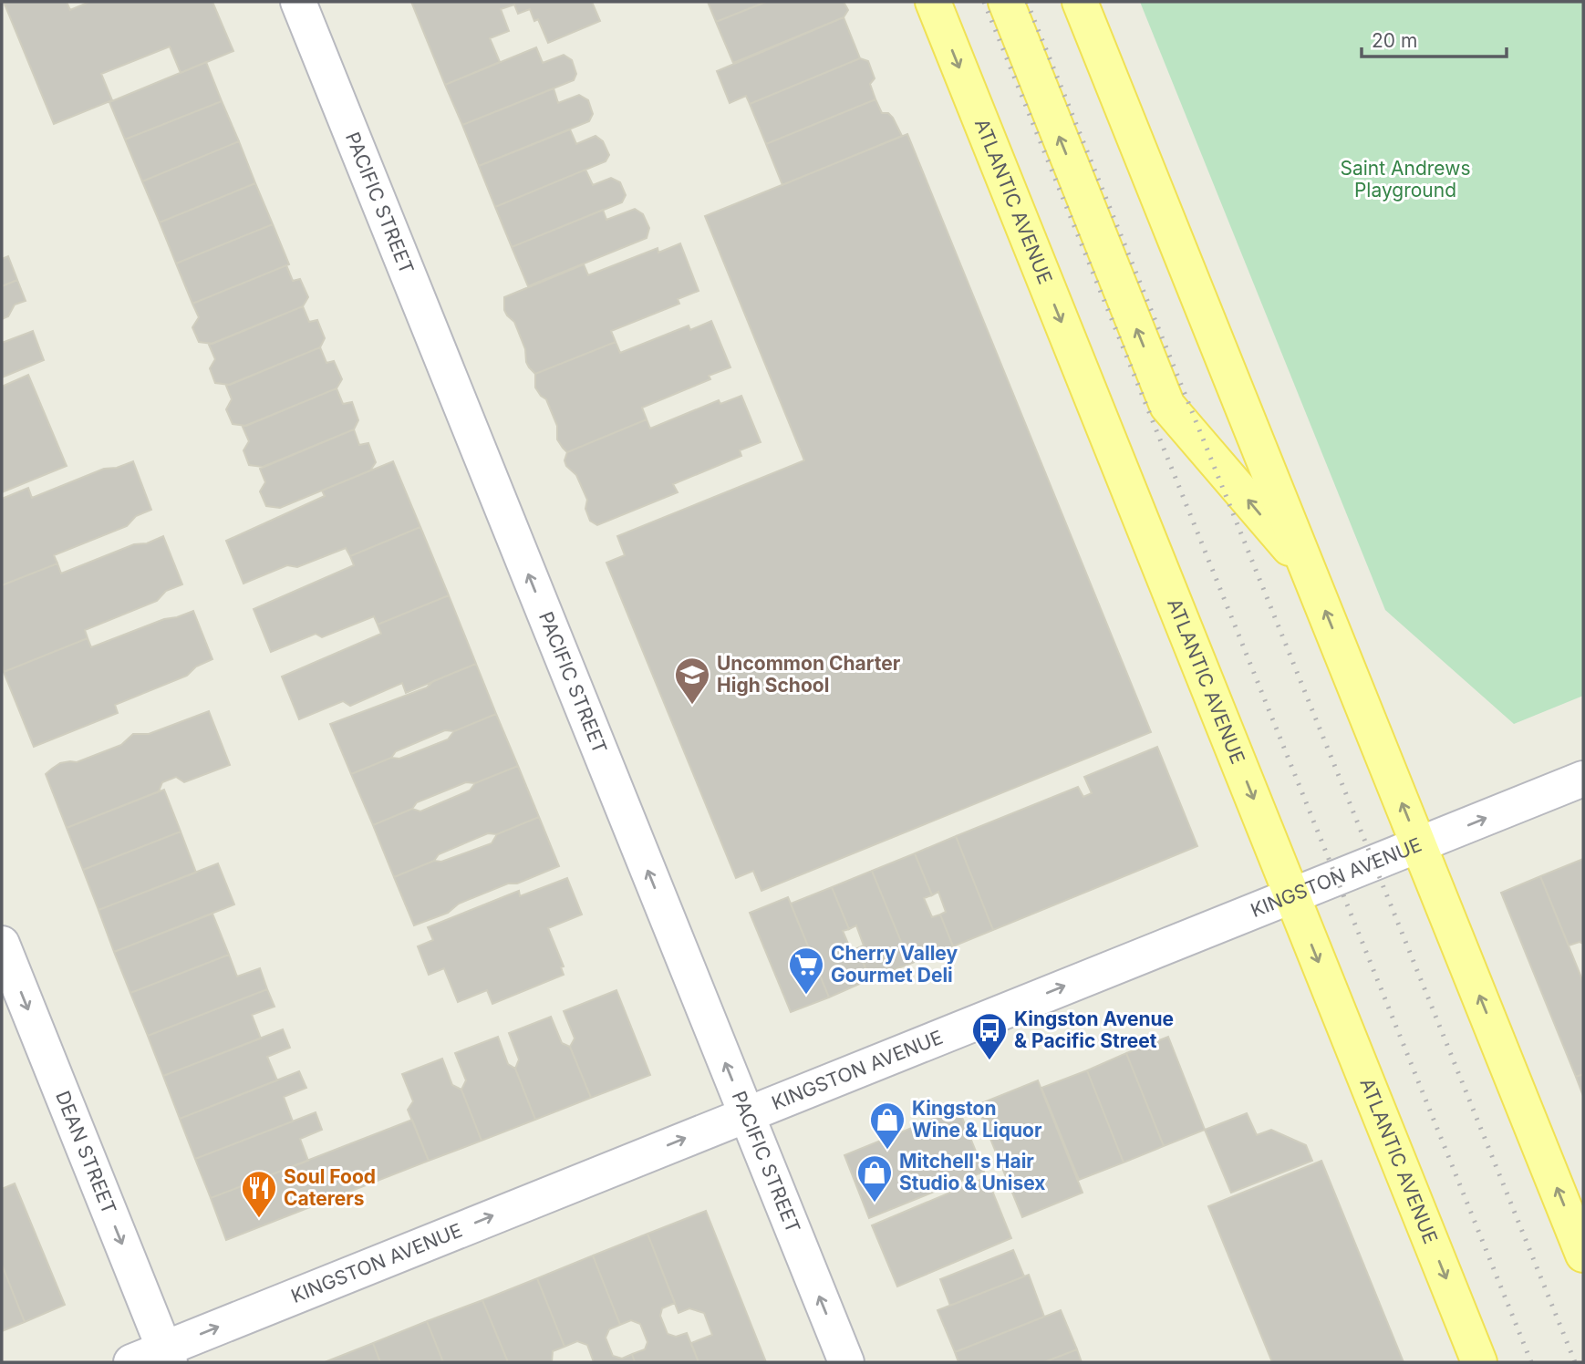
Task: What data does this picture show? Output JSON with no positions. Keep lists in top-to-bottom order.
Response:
{
  "streets": {
    "main road": ["ATLANTIC AVENUE"],
    "street": ["PACIFIC STREET", "KINGSTON AVENUE", "DEAN STREET"]
  },
  "crossings": [
    ["PACIFIC STREET", "KINGSTON AVENUE"],
    ["ATLANTIC AVENUE", "KINGSTON AVENUE"],
    ["KINGSTON AVENUE", "DEAN STREET"]
  ],
  "one_way": ["PACIFIC STREET", "KINGSTON AVENUE", "DEAN STREET"],
  "parks": ["Saint Andrews Playground"],
  "places": {
    "school or university": ["Uncommon Charter High School"],
    "supermarket": ["Cherry Valley Gourmet Deli"],
    "bus stop": ["Kingston Avenue & Pacific Street"],
    "shop": ["Kingston Wine & Liquor", "Mitchell's Hair Studio & Unisex"],
    "restaurant": ["Soul Food Caterers"]
  },
  "scale_bar": "20 m"
}
